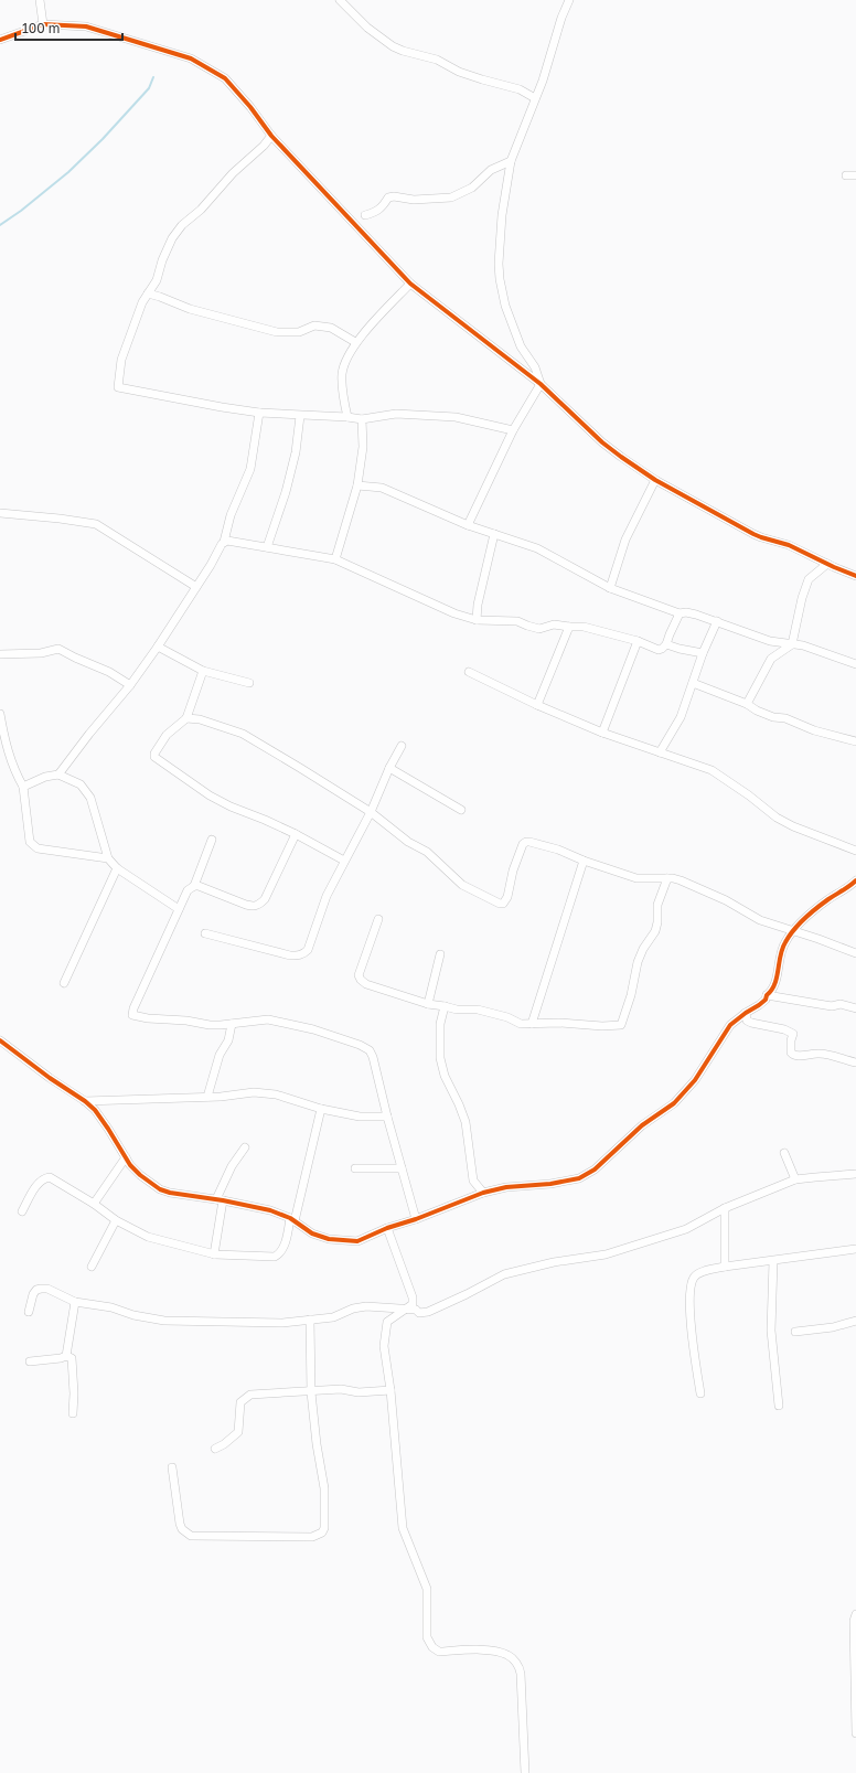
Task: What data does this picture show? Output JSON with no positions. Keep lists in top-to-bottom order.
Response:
{
  "scale_bar": "100 m"
}
